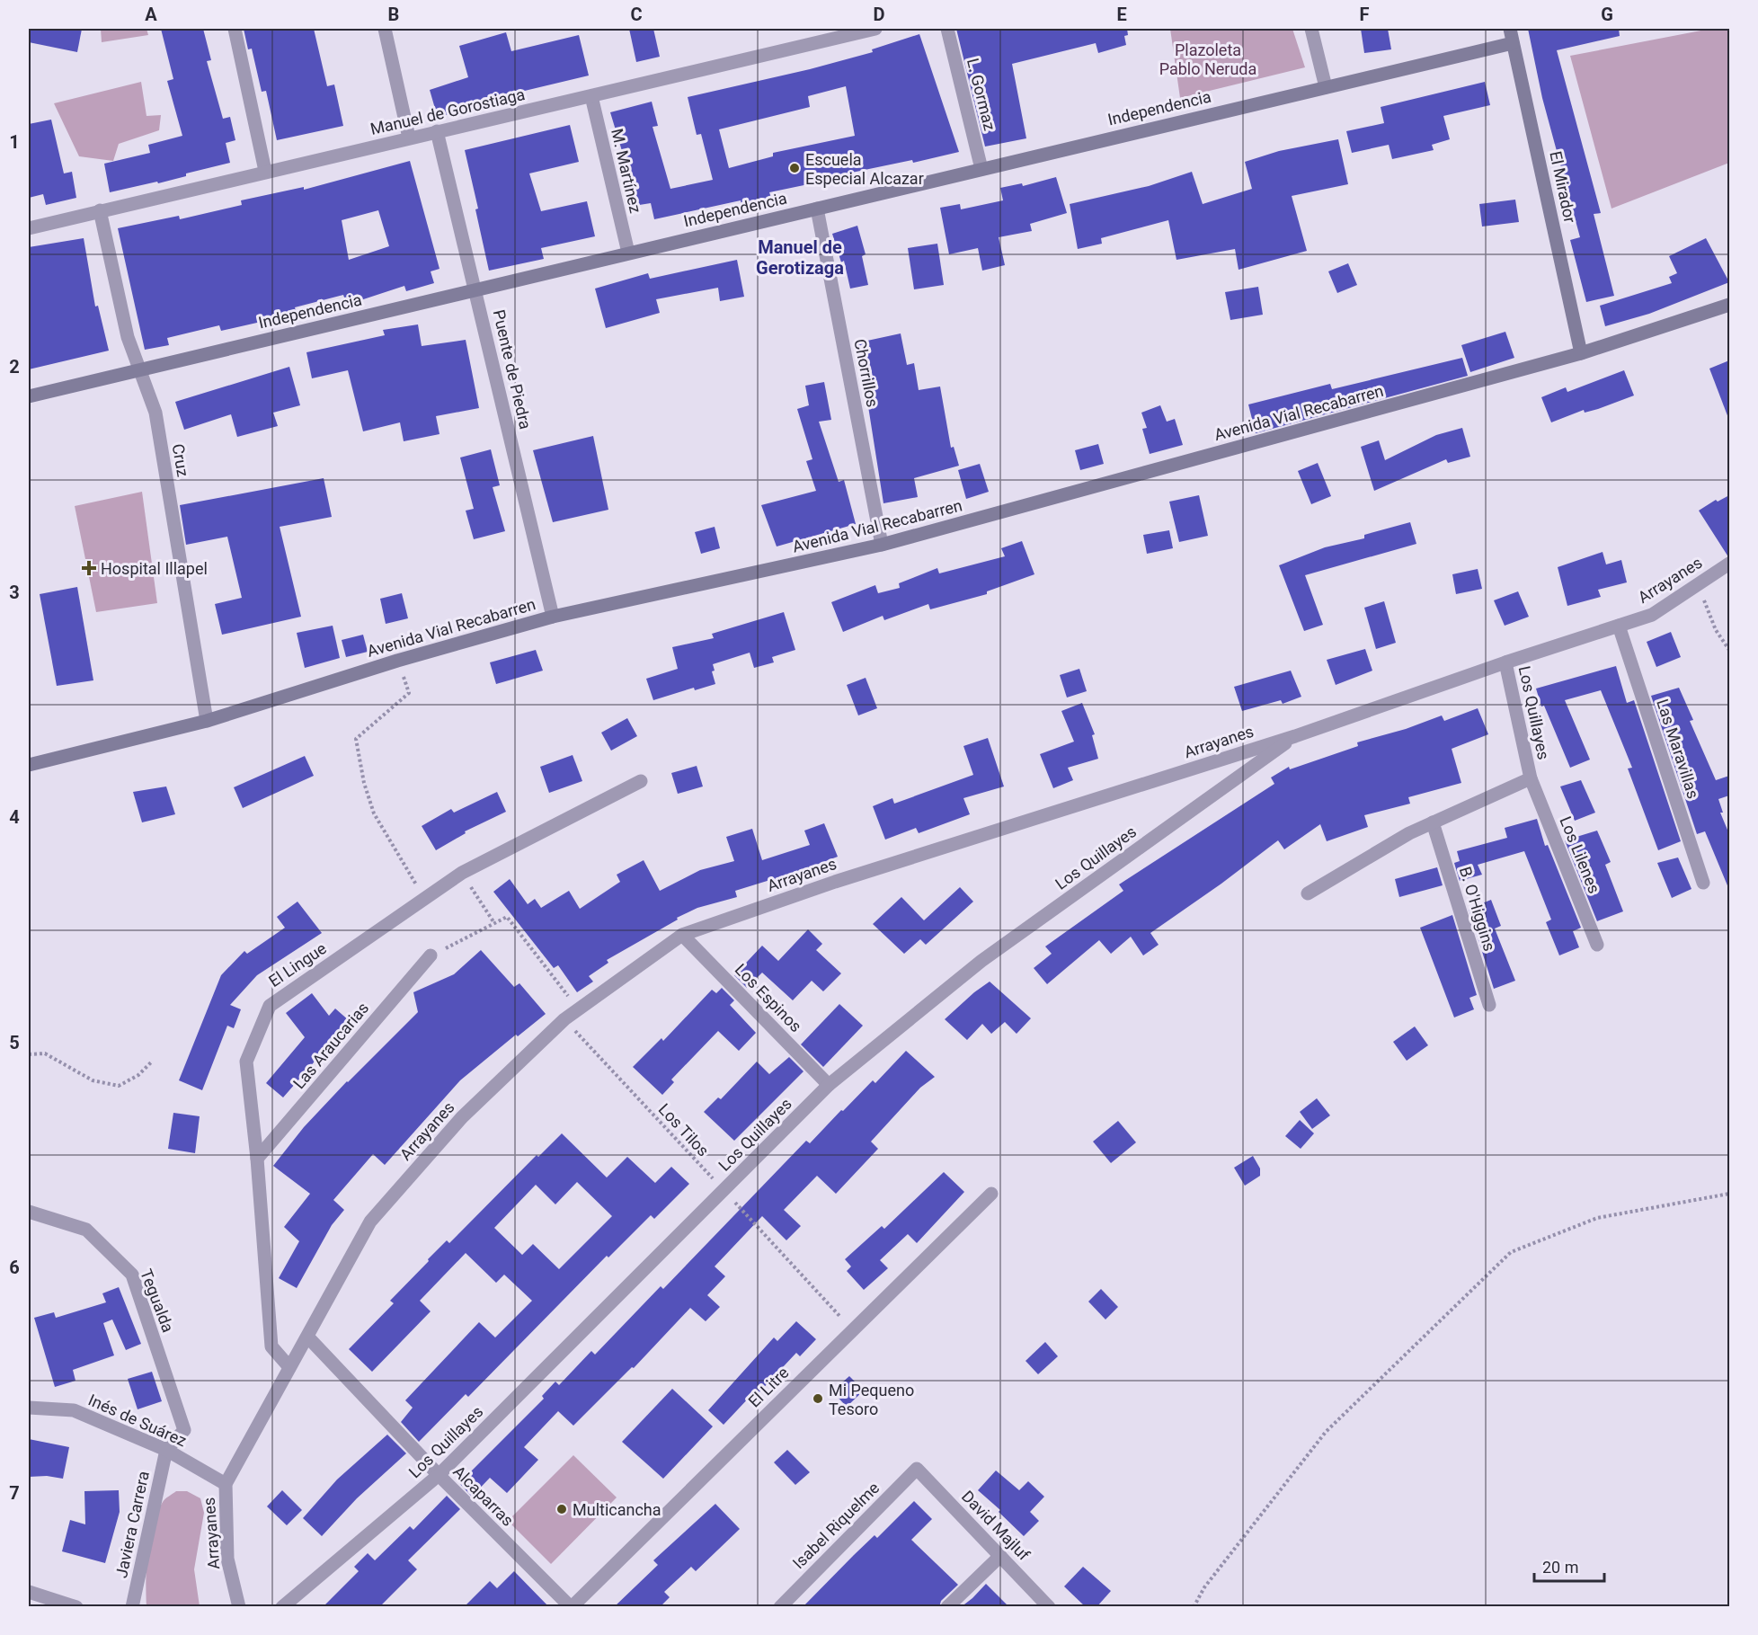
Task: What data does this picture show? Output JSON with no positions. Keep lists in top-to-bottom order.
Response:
{
  "streets": {
    "main road": ["Independencia", "El Mirador", "Avenida Vial Recabarren"],
    "street": [
      "L. Gormaz",
      "Manuel de Gorostiaga",
      "M. Martínez",
      "Puente de Piedra",
      "Chorrillos",
      "Cruz",
      "Arrayanes",
      "Los Quillayes",
      "Las Maravillas",
      "Los Lilenes",
      "B. O'Higgins",
      "El Lingue",
      "Los Espinos",
      "Las Araucarias",
      "Tegualda",
      "El Litre",
      "Inés de Suárez",
      "Alcaparras",
      "Javiera Carrera",
      "Isabel Riquelme",
      "David Majluf"
    ],
    "path": ["Los Tilos"]
  },
  "crossings": [
    ["L. Gormaz", "Independencia"],
    ["Independencia", "M. Martínez"],
    ["Independencia", "El Mirador"],
    ["Independencia", "Puente de Piedra"],
    ["Independencia", "Chorrillos"],
    ["Independencia", "Cruz"],
    ["Manuel de Gorostiaga", "M. Martínez"],
    ["Manuel de Gorostiaga", "Puente de Piedra"],
    ["Manuel de Gorostiaga", "Cruz"],
    ["El Mirador", "Avenida Vial Recabarren"],
    ["Puente de Piedra", "Avenida Vial Recabarren"],
    ["Chorrillos", "Avenida Vial Recabarren"],
    ["Avenida Vial Recabarren", "Cruz"],
    ["Arrayanes", "Los Quillayes"],
    ["Arrayanes", "Las Maravillas"],
    ["Arrayanes", "El Lingue"],
    ["Arrayanes", "Los Espinos"],
    ["Arrayanes", "Los Tilos"],
    ["Arrayanes", "Inés de Suárez"],
    ["Arrayanes", "Alcaparras"],
    ["Los Quillayes", "Los Lilenes"],
    ["Los Quillayes", "B. O'Higgins"],
    ["Los Quillayes", "Los Espinos"],
    ["Los Quillayes", "Los Tilos"],
    ["Los Quillayes", "Alcaparras"],
    ["El Lingue", "Las Araucarias"],
    ["Los Tilos", "El Litre"],
    ["Tegualda", "Inés de Suárez"],
    ["Tegualda", "Javiera Carrera"],
    ["El Litre", "Alcaparras"],
    ["Inés de Suárez", "Javiera Carrera"],
    ["Isabel Riquelme", "David Majluf"]
  ],
  "districts": ["Manuel de Gerotizaga"],
  "parks": ["Plazoleta Pablo Neruda"],
  "places": {
    "other": ["Escuela Especial Alcazar", "Mi Pequeno Tesoro", "Multicancha"],
    "health": ["Hospital Illapel"]
  },
  "scale_bar": "20 m",
  "grid": {
    "columns": [
      "A",
      "B",
      "C",
      "D",
      "E",
      "F",
      "G"
    ],
    "rows": [
      "1",
      "2",
      "3",
      "4",
      "5",
      "6",
      "7"
    ]
  }
}
